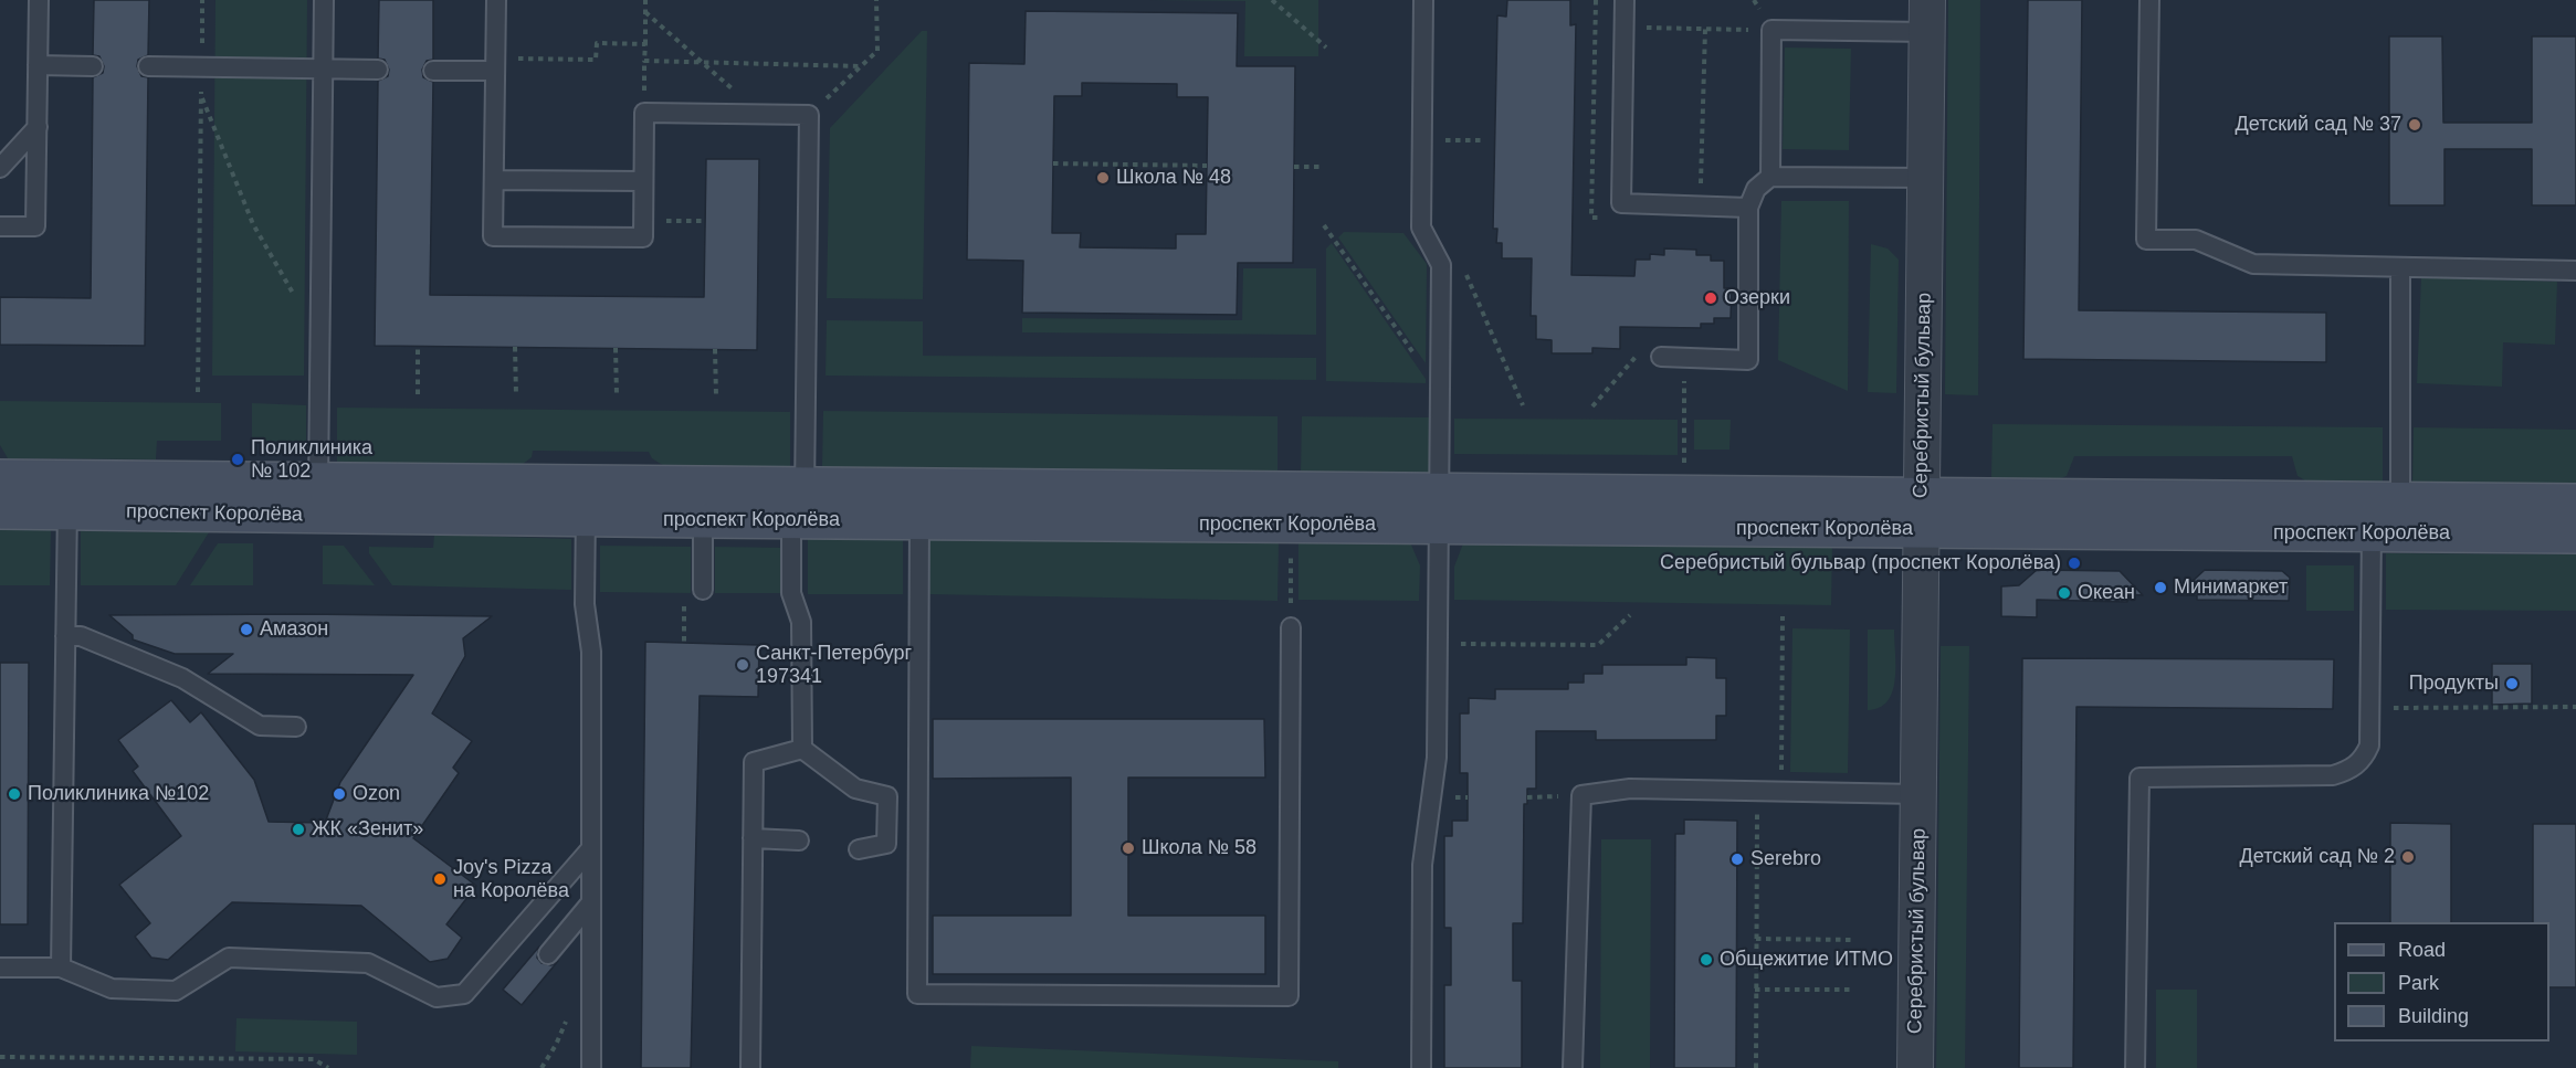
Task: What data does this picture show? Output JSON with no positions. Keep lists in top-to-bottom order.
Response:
{
  "streets": {
    "street": ["Серебристый бульвар", "проспект Королёва"]
  },
  "crossings": [
    ["Серебристый бульвар", "проспект Королёва"]
  ],
  "places": [
    "Детский сад № 37",
    "Школа № 48",
    "Озерки",
    "Поликлиника № 102",
    "Серебристый бульвар (проспект Королёва)",
    "Минимаркет",
    "Океан",
    "Амазон",
    "Санкт-Петербург 197341",
    "Продукты",
    "Поликлиника №102",
    "Ozon",
    "ЖК «Зенит»",
    "Школа № 58",
    "Детский сад № 2",
    "Serebro",
    "Joy's Pizza на Королёва",
    "Общежитие ИТМО"
  ],
  "legend": ["Road", "Park", "Building"]
}
